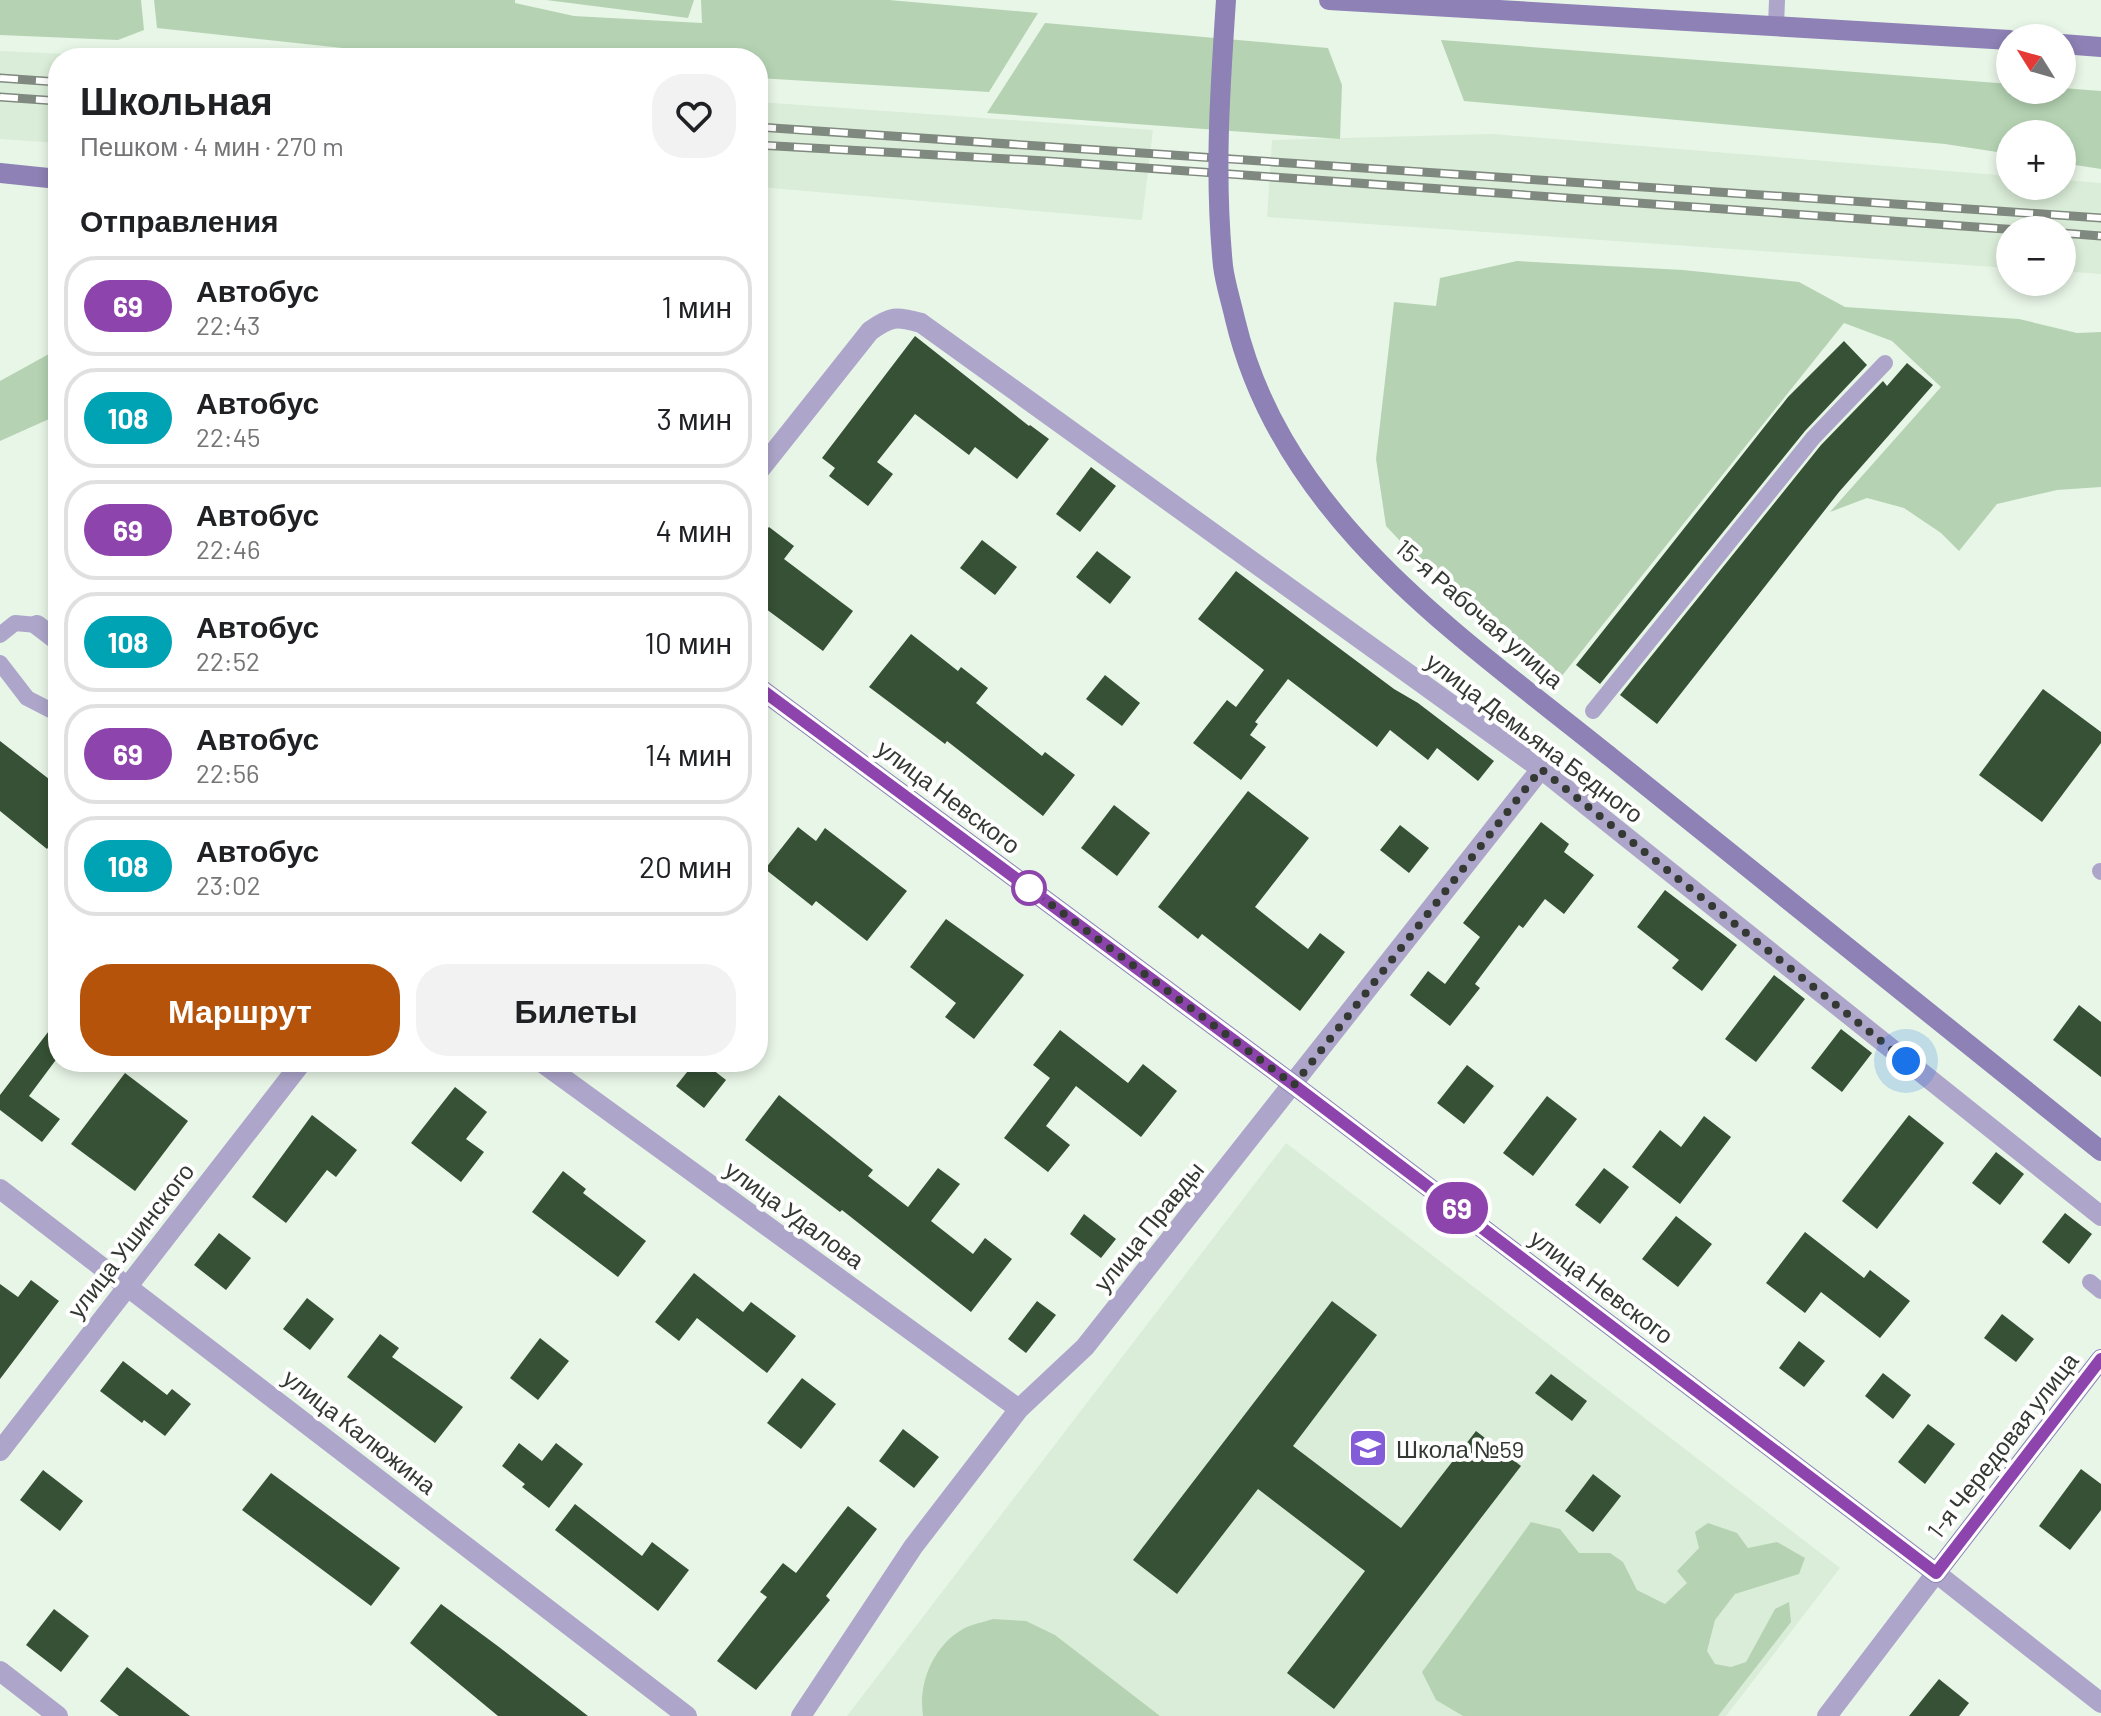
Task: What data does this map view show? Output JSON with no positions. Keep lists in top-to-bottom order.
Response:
{
  "streets": {
    "main road": [
      "15-я Рабочая улица",
      "улица Демьяна Бедного",
      "улица Невского",
      "1-я Чередовая улица"
    ],
    "street": [
      "улица Удалова",
      "улица Правды",
      "улица Ушинского",
      "улица Калюжина"
    ]
  },
  "crossings": [
    ["15-я Рабочая улица", "улица Демьяна Бедного"],
    ["улица Демьяна Бедного", "улица Правды"],
    ["улица Невского", "улица Правды"],
    ["улица Невского", "1-я Чередовая улица"],
    ["улица Удалова", "улица Правды"],
    ["улица Ушинского", "улица Калюжина"]
  ],
  "places": {
    "school or university": ["Школа №59"]
  },
  "lines": ["bus line 69"],
  "north": "top left",
  "page": {
    "on_map": "69",
    "map_buttons": ["+", "−"],
    "heading": [
      ["Школьная", "Пешком · 4 мин · 270 m"],
      "Отправления"
    ],
    "list": [
      {
        "mark": "69",
        "name": "Автобус",
        "note": "22:43",
        "value": "1 мин"
      },
      {
        "mark": "108",
        "name": "Автобус",
        "note": "22:45",
        "value": "3 мин"
      },
      {
        "mark": "69",
        "name": "Автобус",
        "note": "22:46",
        "value": "4 мин"
      },
      {
        "mark": "108",
        "name": "Автобус",
        "note": "22:52",
        "value": "10 мин"
      },
      {
        "mark": "69",
        "name": "Автобус",
        "note": "22:56",
        "value": "14 мин"
      },
      {
        "mark": "108",
        "name": "Автобус",
        "note": "23:02",
        "value": "20 мин"
      }
    ],
    "buttons": ["Маршрут", "Билеты"]
  }
}
